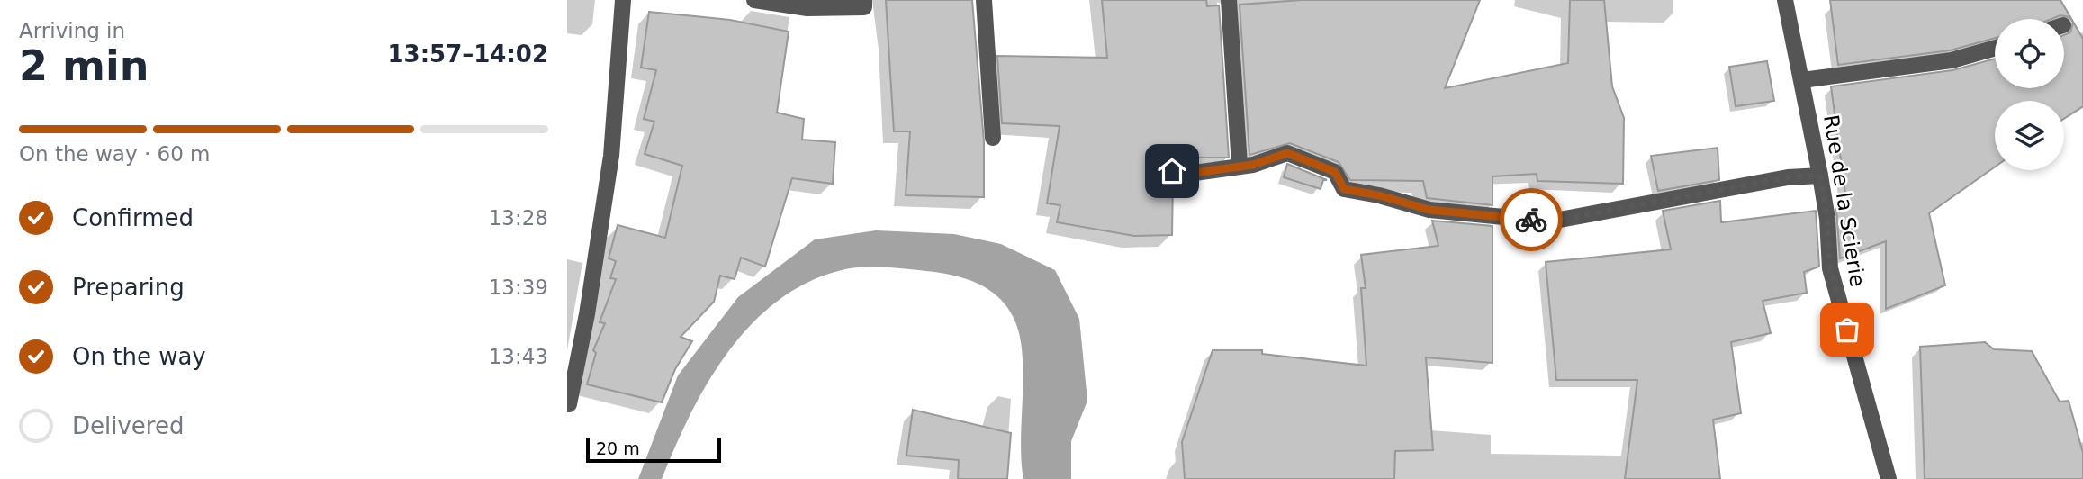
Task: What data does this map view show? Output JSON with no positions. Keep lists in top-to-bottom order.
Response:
{
  "streets": {
    "street": ["Rue de la Scierie"]
  },
  "scale_bar": "20 m",
  "page": {
    "heading": ["2 min", "Arriving in", "13:57–14:02"],
    "bar": "On the way · 60 m",
    "list": [
      ["Confirmed", "13:28"],
      ["Preparing", "13:39"],
      ["On the way", "13:43"],
      "Delivered"
    ],
    "scale": "20 m"
  }
}
